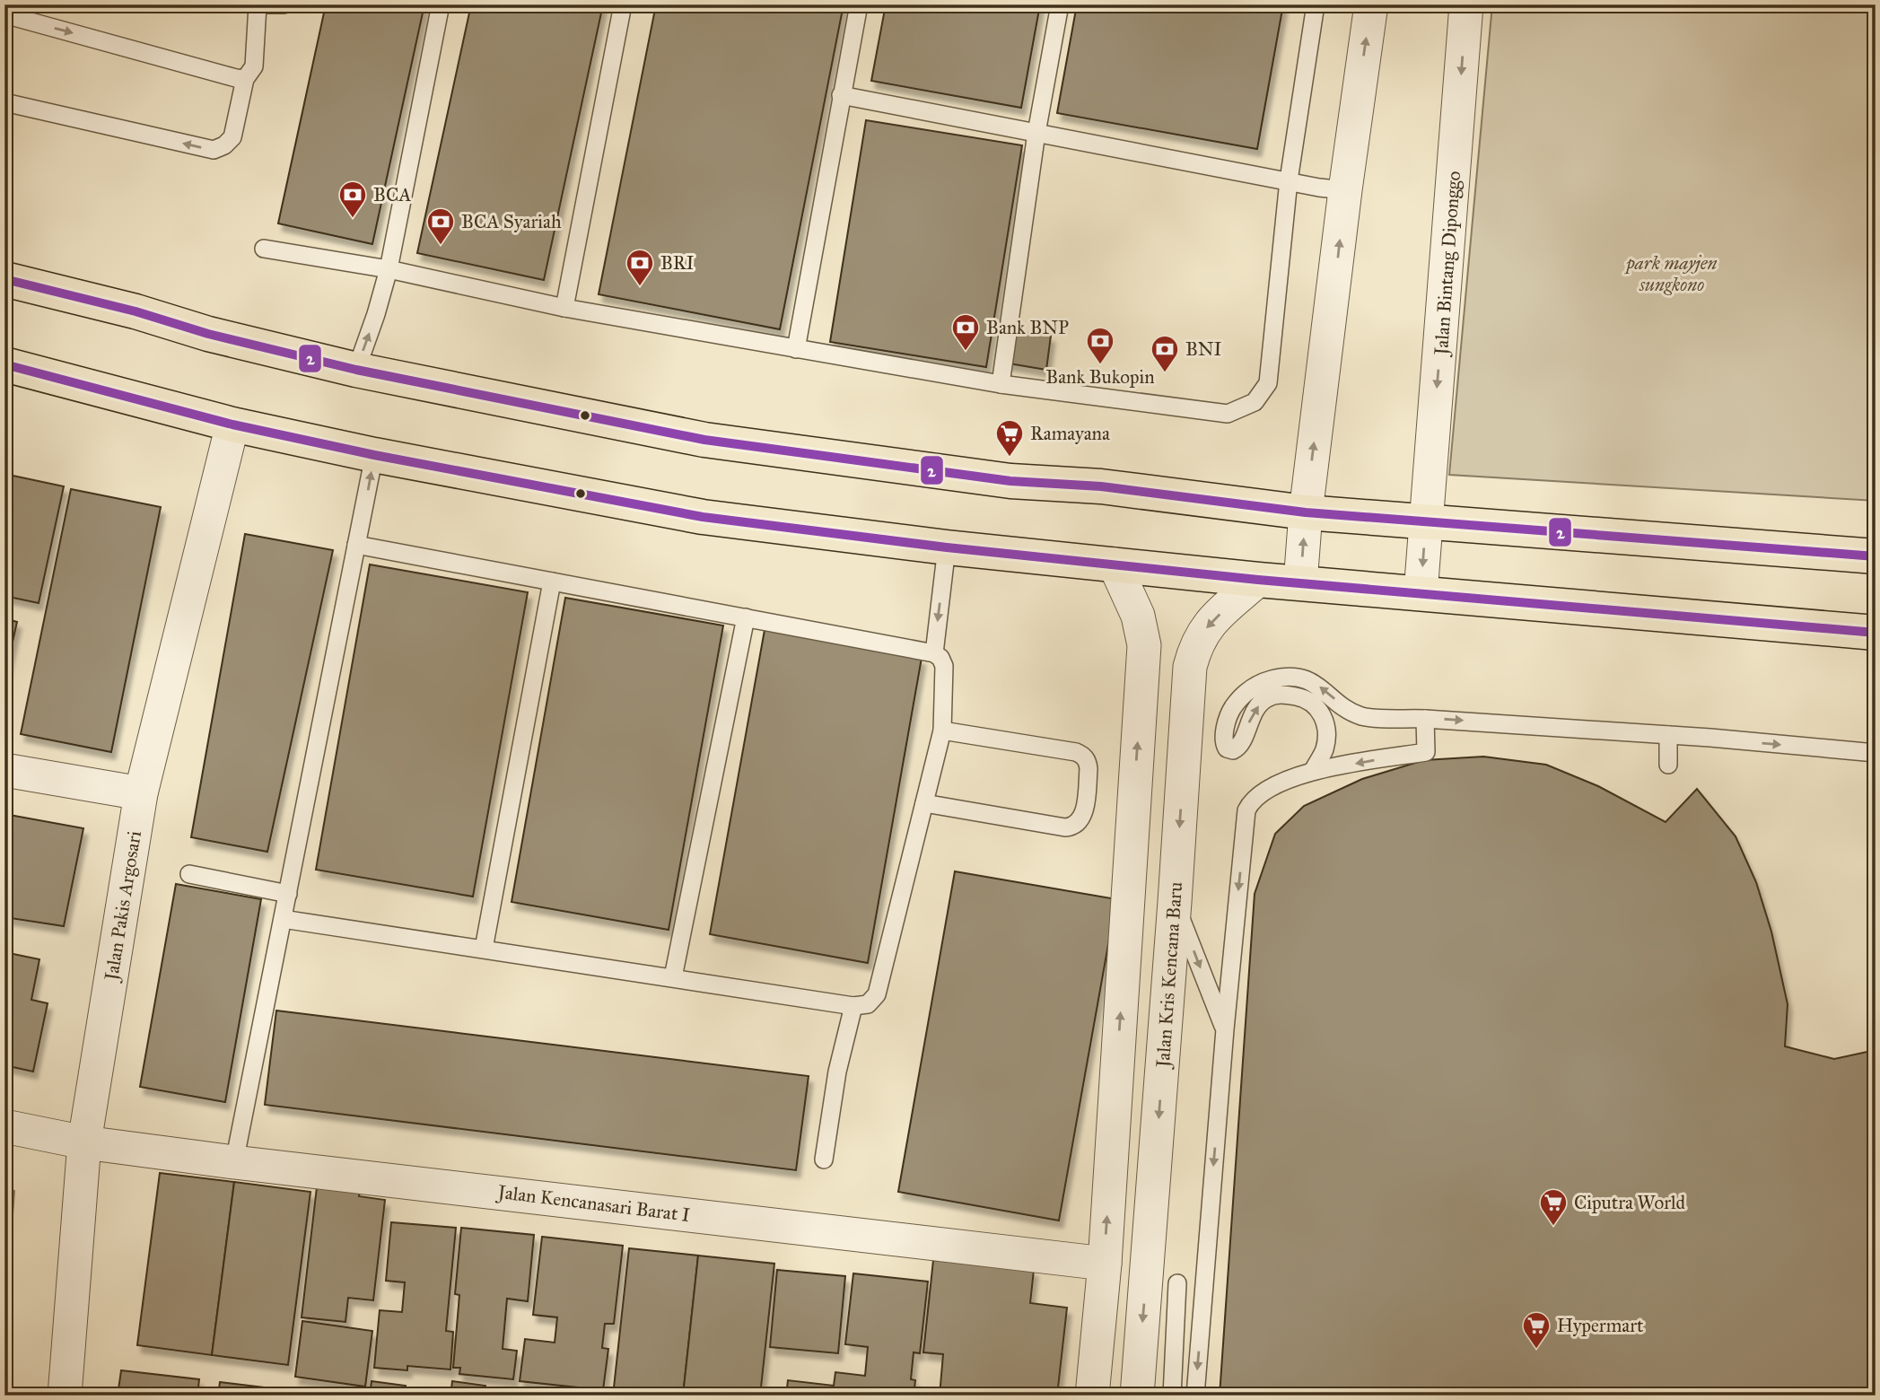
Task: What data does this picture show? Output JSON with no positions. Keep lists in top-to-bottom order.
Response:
{
  "streets": {
    "street": [
      "Jalan Bintang Diponggo",
      "Jalan Pakis Argosari",
      "Jalan Kris Kencana Baru",
      "Jalan Kencanasari Barat I"
    ]
  },
  "crossings": [
    ["Jalan Pakis Argosari", "Jalan Kencanasari Barat I"]
  ],
  "parks": ["park mayjen sungkono"],
  "places": {
    "bank": [
      "BCA",
      "BCA Syariah",
      "BRI",
      "Bank BNP",
      "Bank Bukopin",
      "BNI"
    ],
    "supermarket": ["Ramayana", "Ciputra World", "Hypermart"]
  },
  "lines": ["transit line 2"]
}
